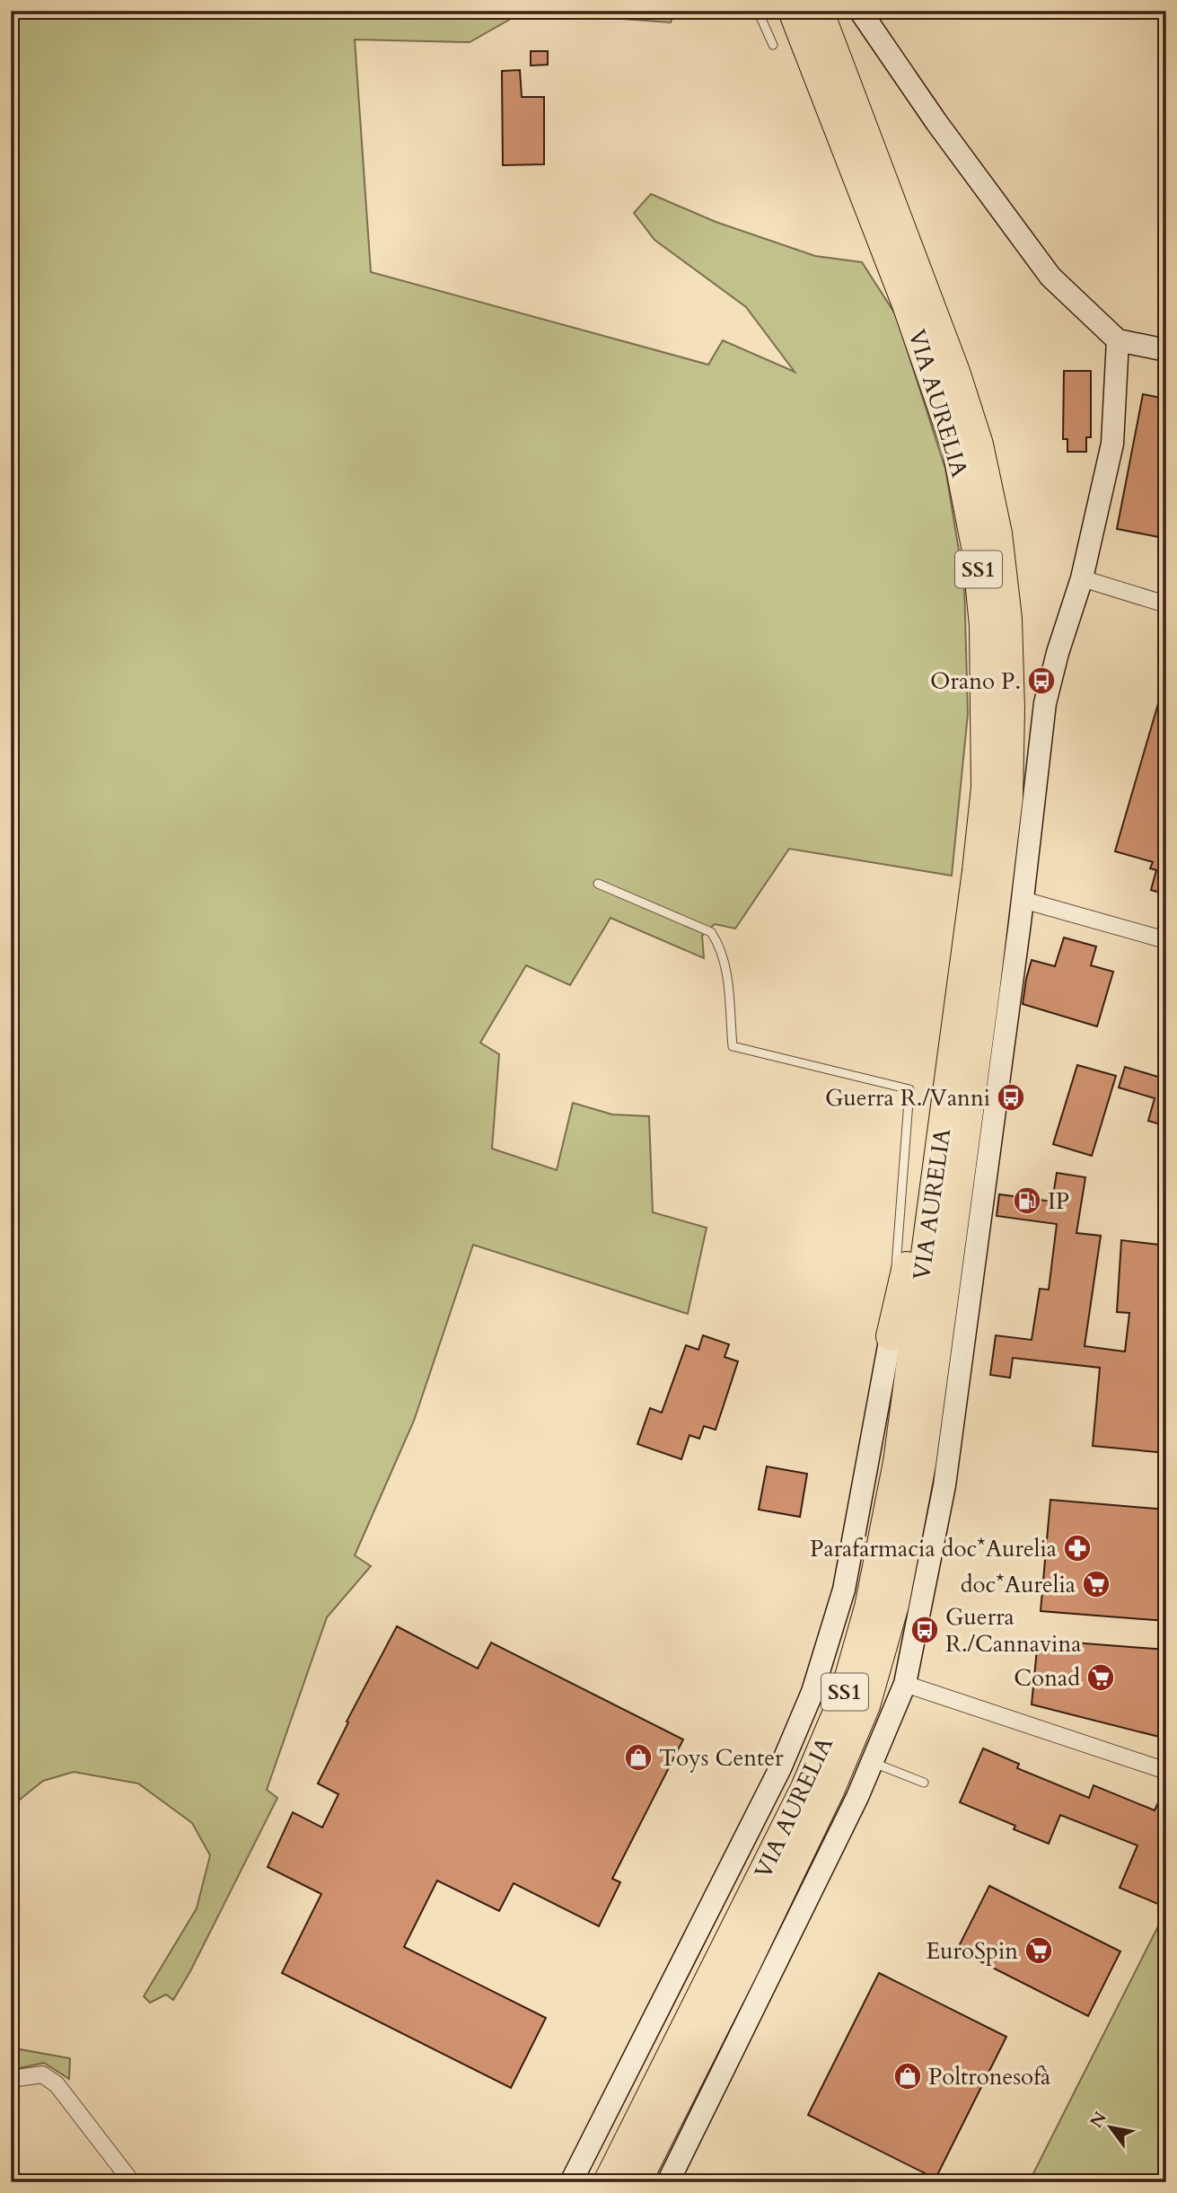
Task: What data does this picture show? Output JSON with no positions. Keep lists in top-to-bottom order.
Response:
{
  "streets": {
    "highway": ["VIA AURELIA", "SS1"]
  },
  "places": {
    "bus stop": ["Orano P.", "Guerra R./Vanni", "Guerra R./Cannavina"],
    "fuel station": ["IP"],
    "pharmacy": ["Parafarmacia doc*Aurelia"],
    "supermarket": ["doc*Aurelia", "Conad", "EuroSpin"],
    "shop": ["Toys Center", "Poltronesofà"]
  },
  "north": "top left"
}
